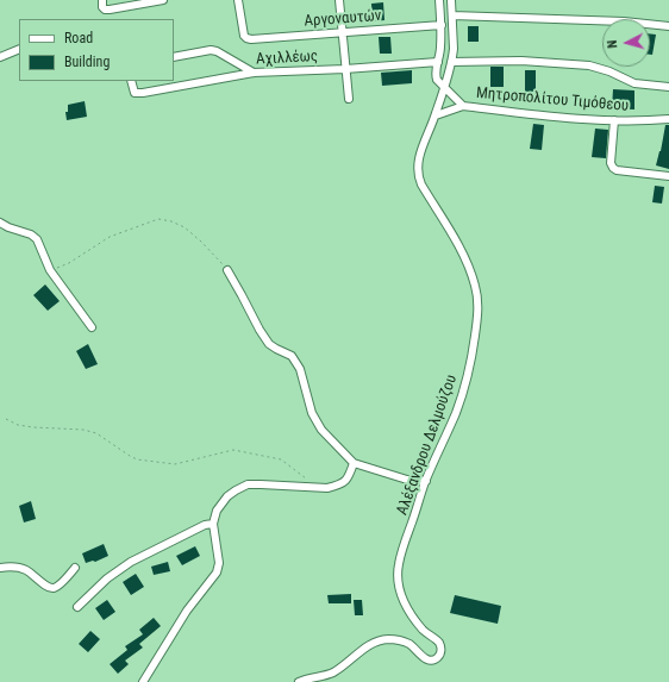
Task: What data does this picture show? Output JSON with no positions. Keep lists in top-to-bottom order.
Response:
{
  "streets": {
    "street": [
      "Αργοναυτών",
      "Αχιλλέως",
      "Μητροπολίτου Τιμόθεου",
      "Αλέξανδρου Δελμούζου"
    ]
  },
  "crossings": [
    ["Αργοναυτών", "Αχιλλέως"]
  ],
  "legend": ["Road", "Building"],
  "north": "left"
}
